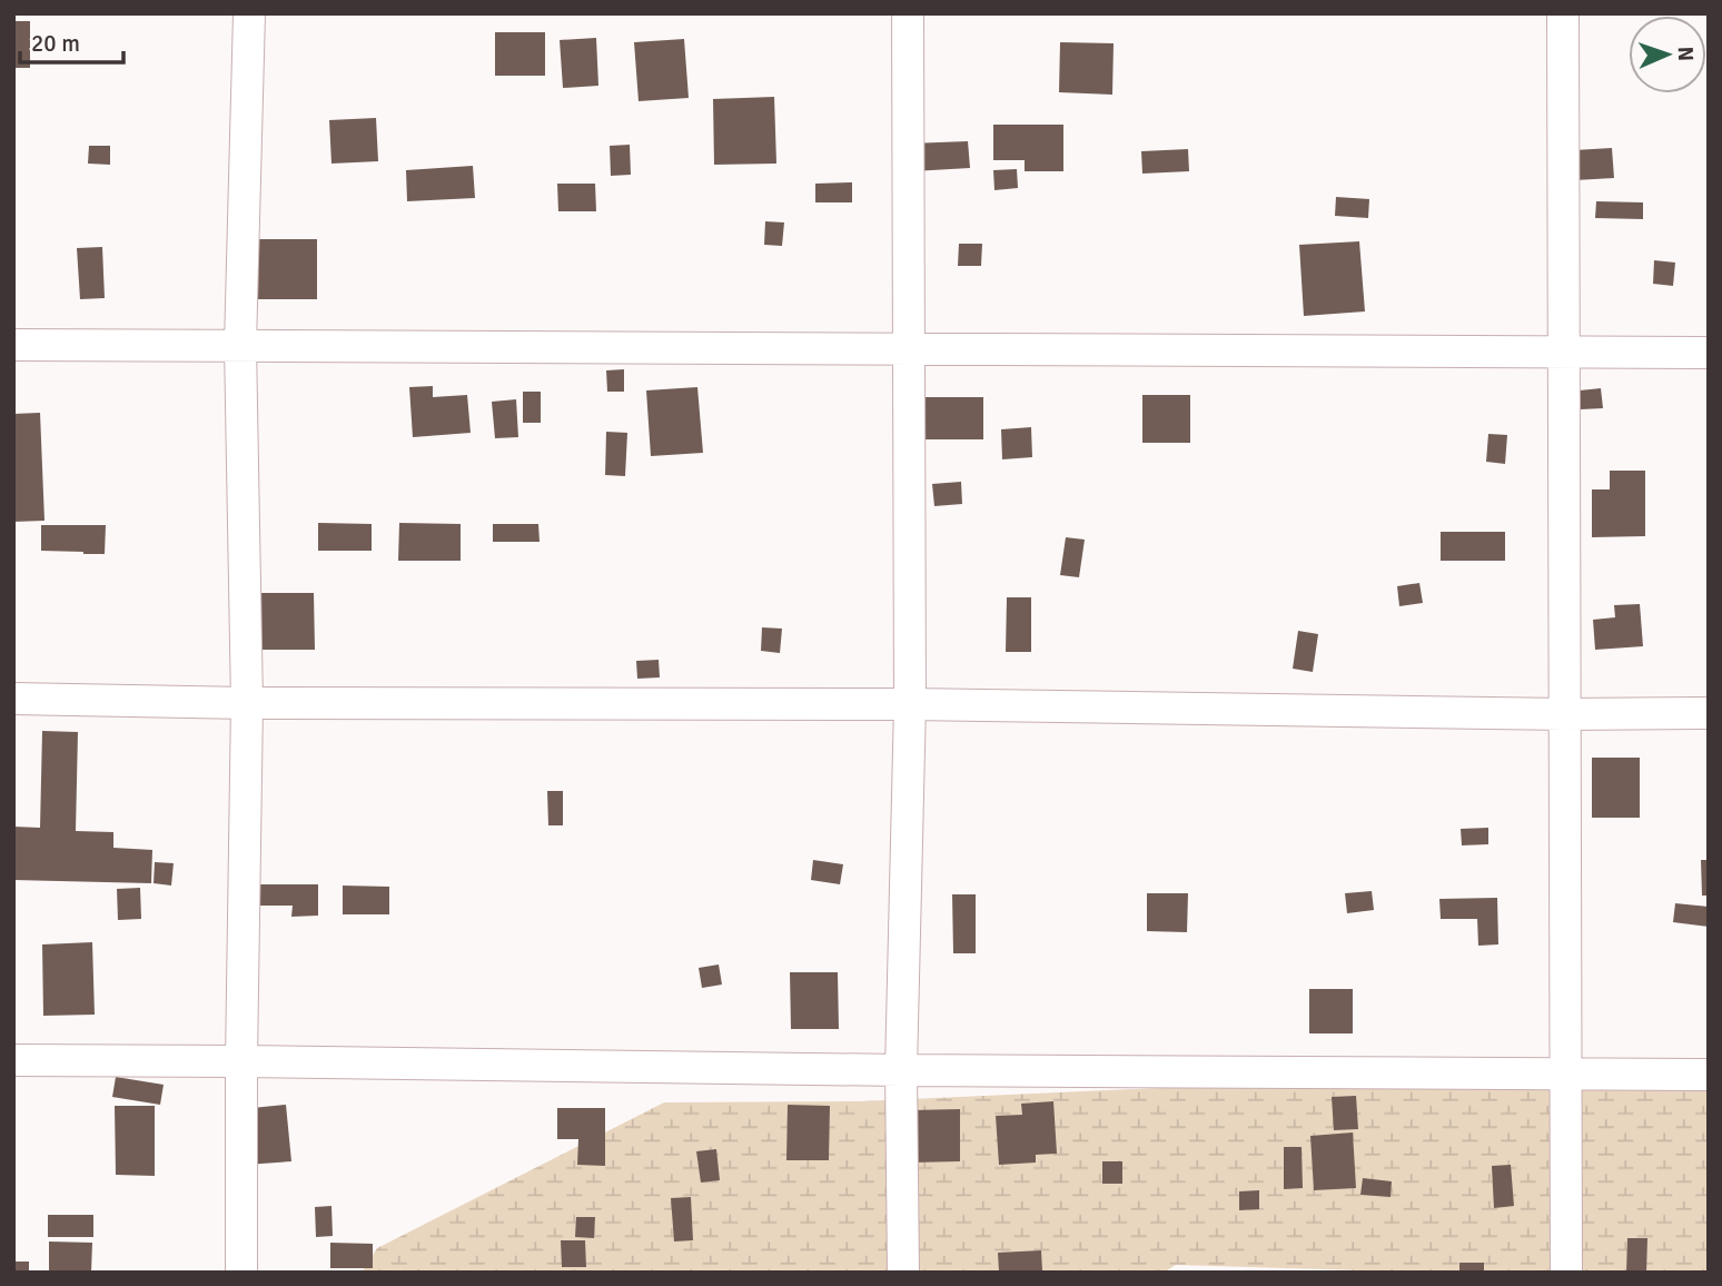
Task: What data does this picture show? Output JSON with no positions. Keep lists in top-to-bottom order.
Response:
{
  "scale_bar": "20 m",
  "north": "right"
}
